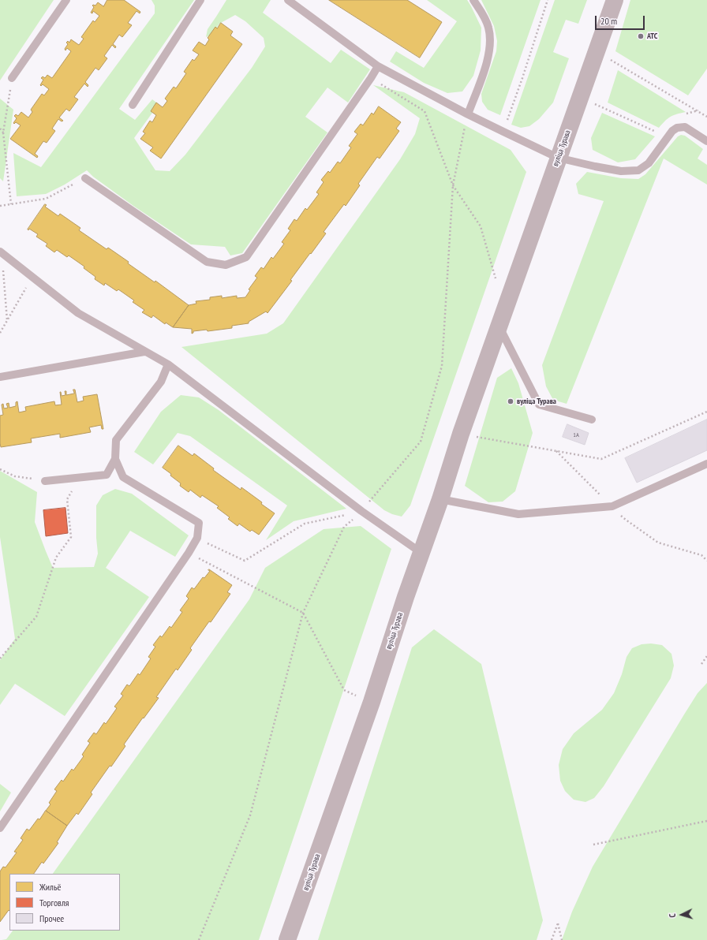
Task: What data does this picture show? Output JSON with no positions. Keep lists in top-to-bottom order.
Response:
{
  "streets": {
    "main road": ["вуліца Турава"]
  },
  "places": ["АТС", "вуліца Турава"],
  "house_numbers": ["1А"],
  "legend": ["Жильё", "Торговля", "Прочее"],
  "scale_bar": "20 m",
  "north": "left"
}
